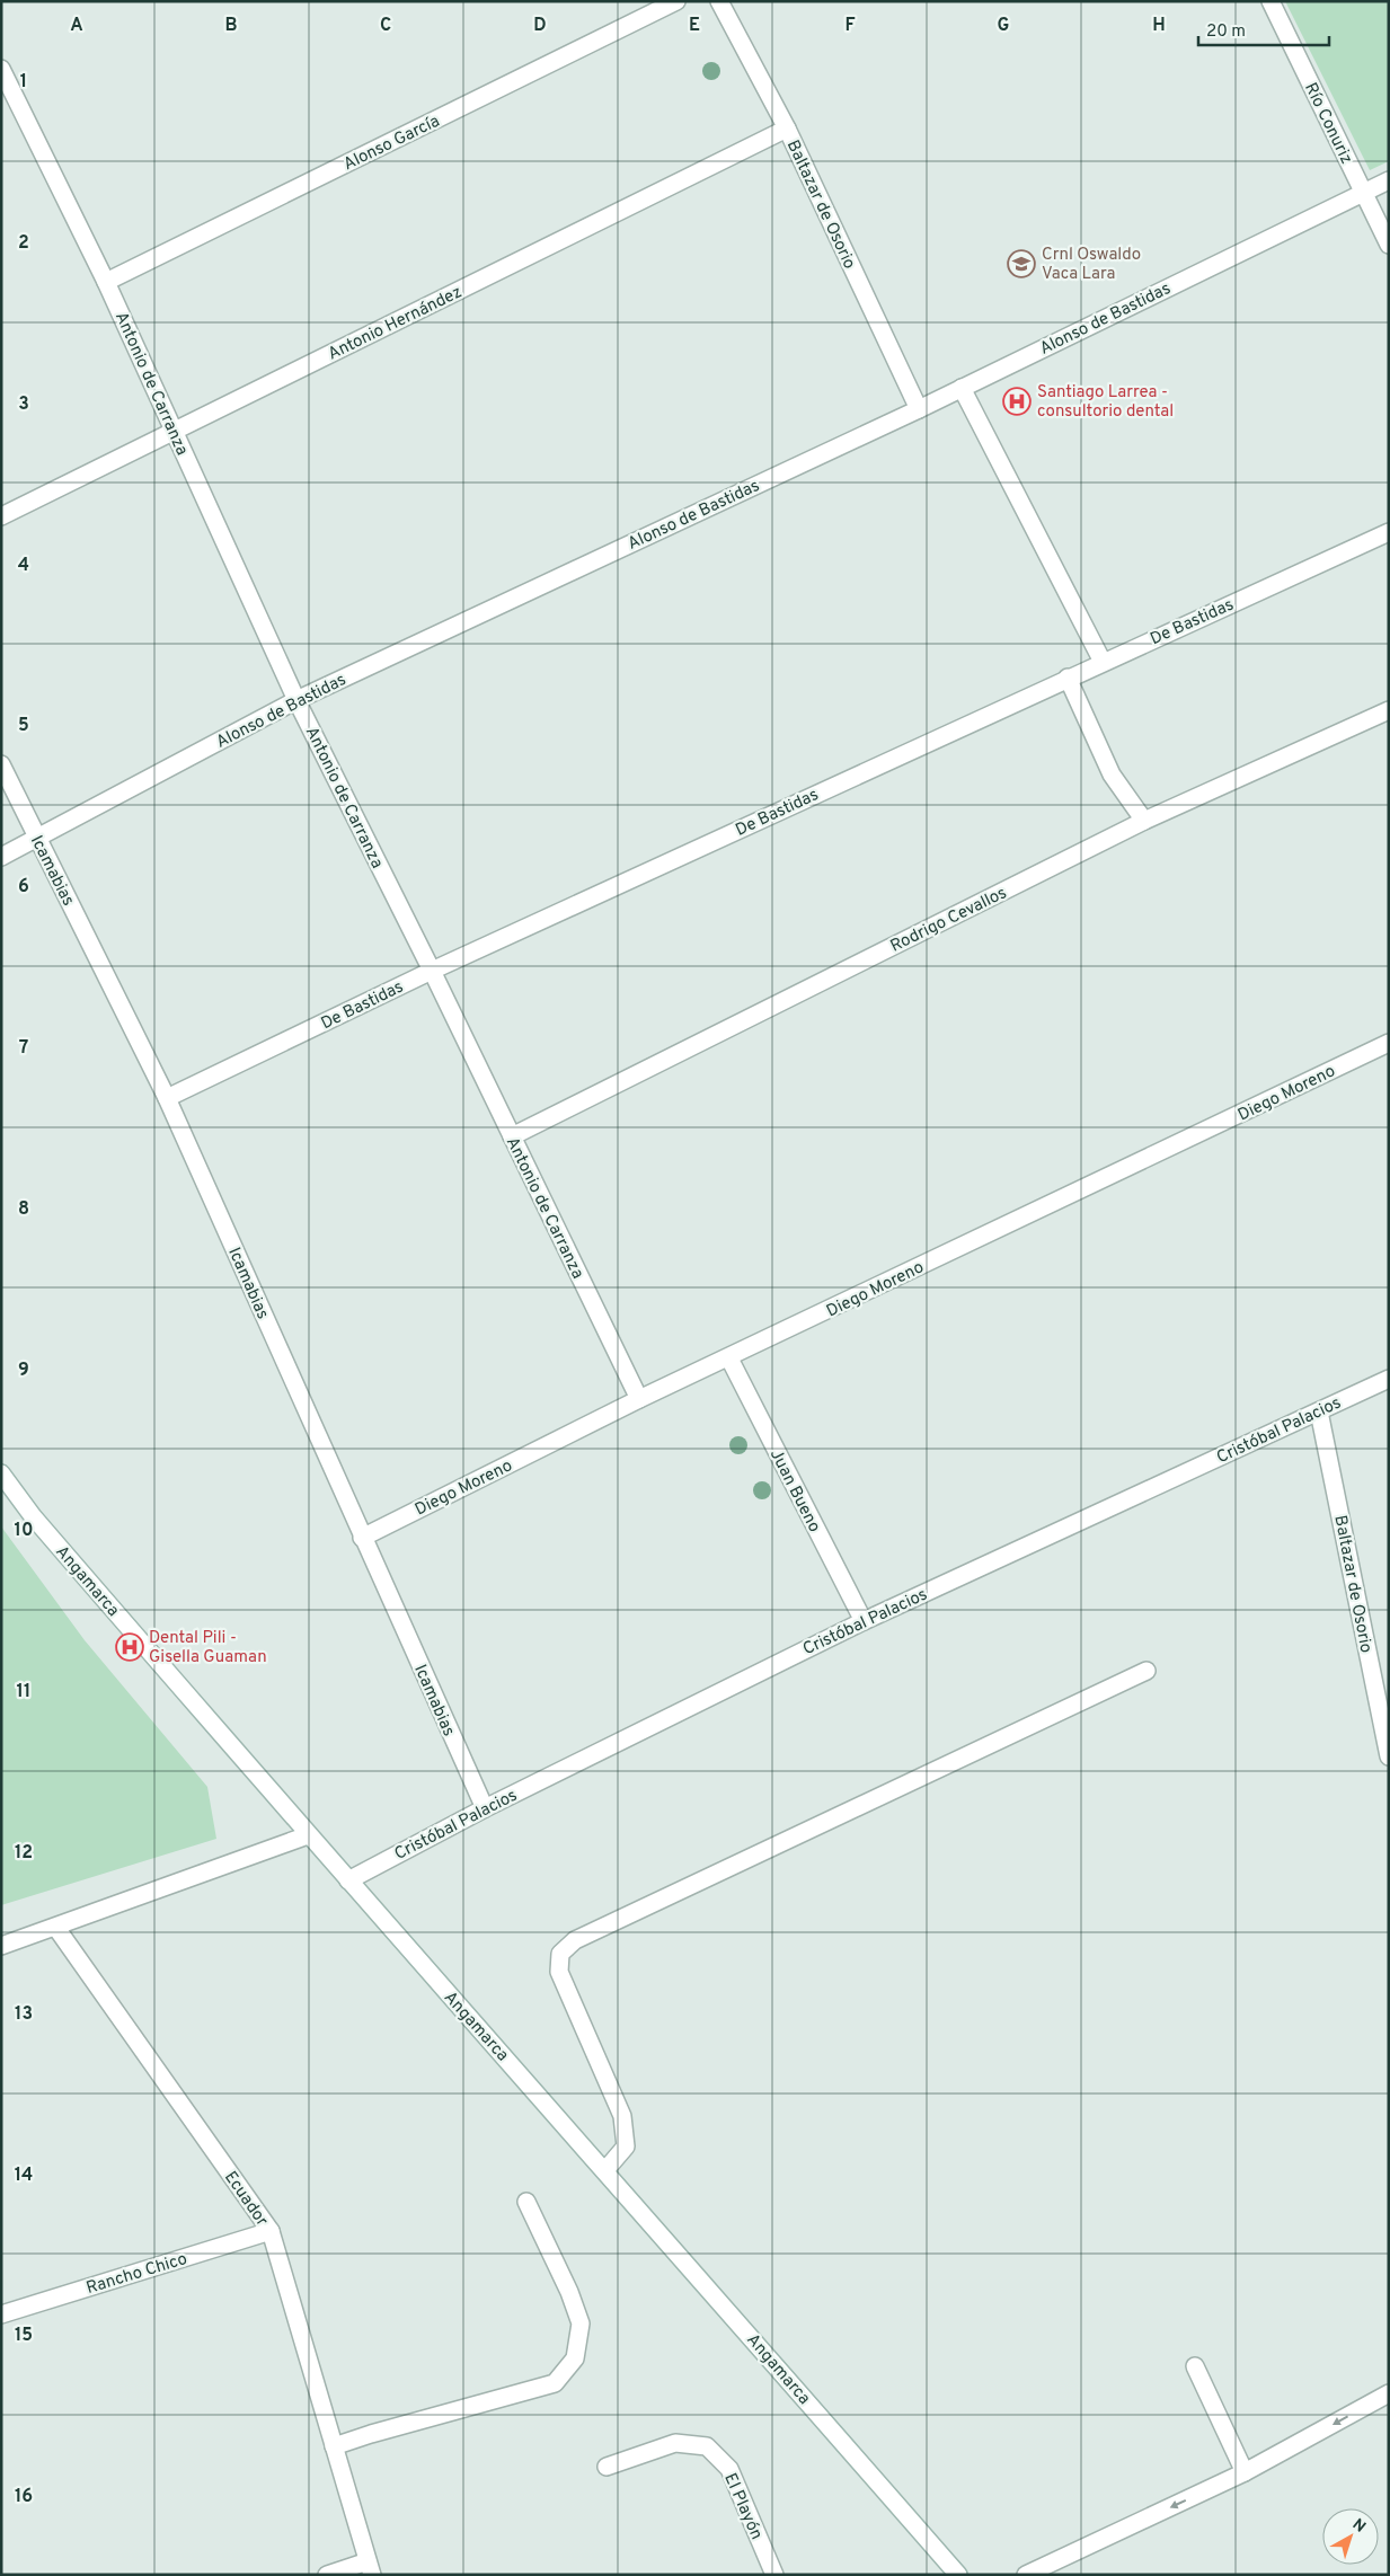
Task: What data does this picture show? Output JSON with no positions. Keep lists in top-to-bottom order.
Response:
{
  "streets": {
    "street": [
      "Río Conuriz",
      "Alonso García",
      "Baltazar de Osorio",
      "Alonso de Bastidas",
      "Antonio Hernández",
      "Antonio de Carranza",
      "De Bastidas",
      "Icamabias",
      "Rodrigo Cevallos",
      "Diego Moreno",
      "Cristóbal Palacios",
      "Juan Bueno",
      "Angamarca",
      "Ecuador",
      "Rancho Chico",
      "El Playón"
    ]
  },
  "crossings": [
    ["Río Conuriz", "Alonso de Bastidas"],
    ["Alonso García", "Antonio de Carranza"],
    ["Baltazar de Osorio", "Alonso de Bastidas"],
    ["Baltazar de Osorio", "Antonio Hernández"],
    ["Baltazar de Osorio", "Cristóbal Palacios"],
    ["Alonso de Bastidas", "Antonio de Carranza"],
    ["Alonso de Bastidas", "Icamabias"],
    ["Antonio Hernández", "Antonio de Carranza"],
    ["Antonio de Carranza", "De Bastidas"],
    ["Antonio de Carranza", "Rodrigo Cevallos"],
    ["Antonio de Carranza", "Diego Moreno"],
    ["De Bastidas", "Icamabias"],
    ["Icamabias", "Diego Moreno"],
    ["Icamabias", "Cristóbal Palacios"],
    ["Diego Moreno", "Juan Bueno"],
    ["Cristóbal Palacios", "Juan Bueno"],
    ["Cristóbal Palacios", "Angamarca"],
    ["Ecuador", "Rancho Chico"]
  ],
  "places": {
    "school or university": ["Crnl Oswaldo Vaca Lara"],
    "hospital": ["Santiago Larrea - consultorio dental", "Dental Pili - Gisella Guaman"]
  },
  "scale_bar": "20 m",
  "north": "top right",
  "grid": {
    "columns": [
      "A",
      "B",
      "C",
      "D",
      "E",
      "F",
      "G",
      "H"
    ],
    "rows": [
      "1",
      "2",
      "3",
      "4",
      "5",
      "6",
      "7",
      "8",
      "9",
      "10",
      "11",
      "12",
      "13",
      "14",
      "15",
      "16"
    ]
  }
}
